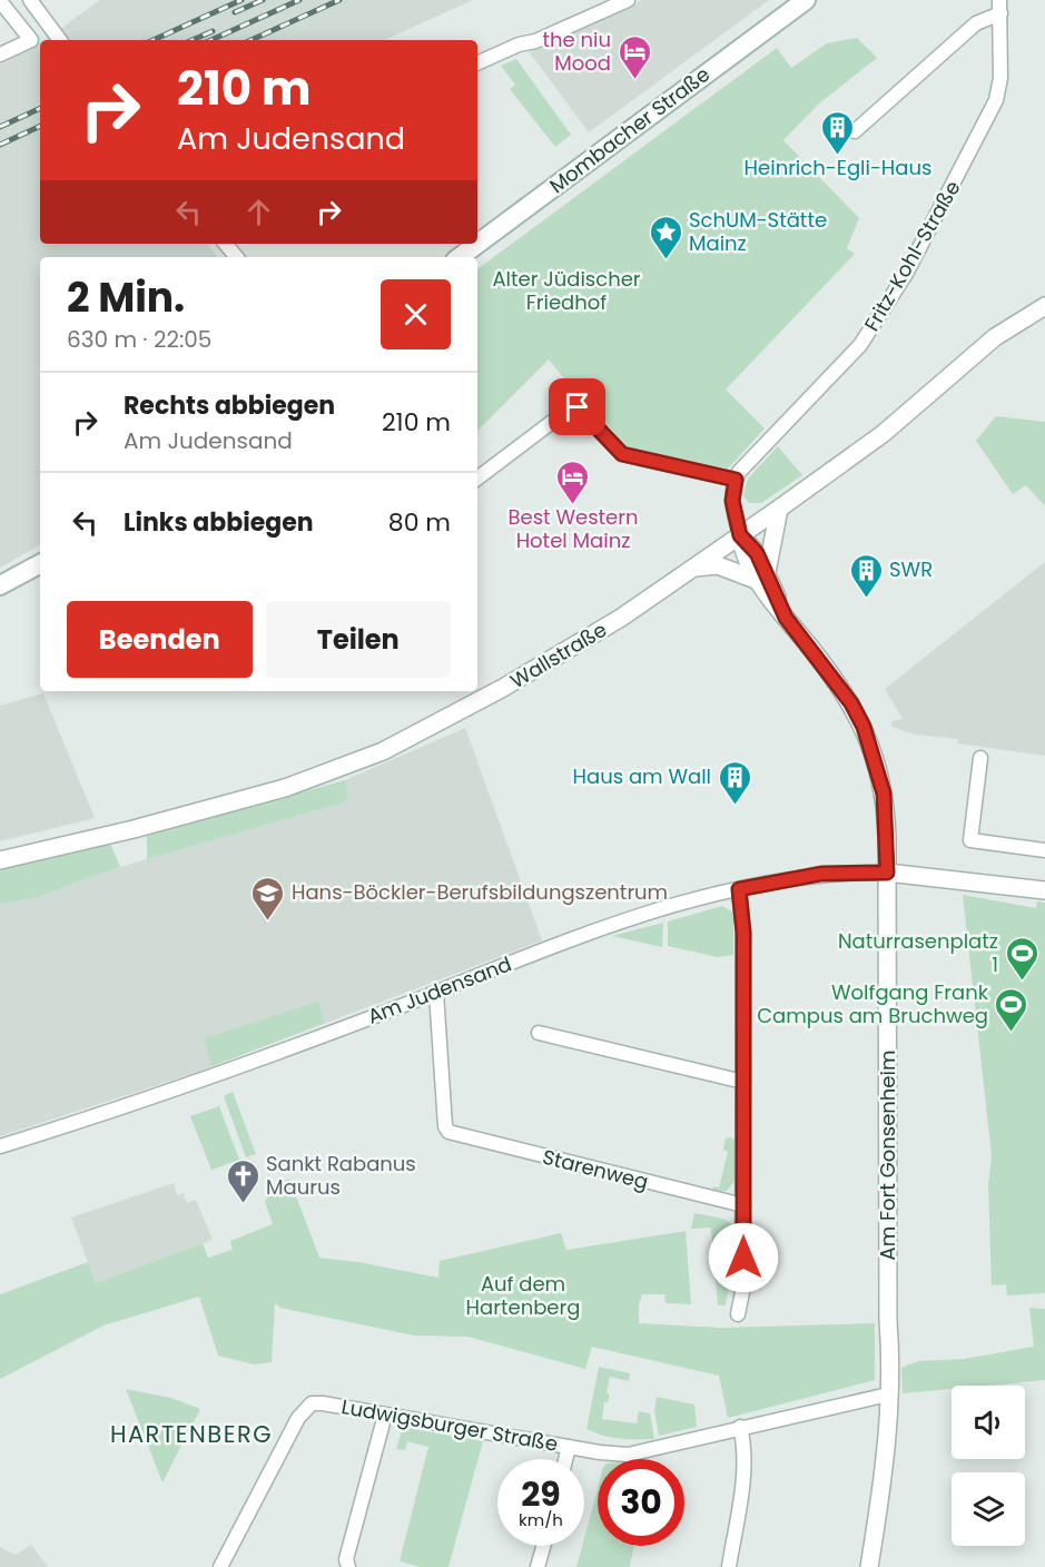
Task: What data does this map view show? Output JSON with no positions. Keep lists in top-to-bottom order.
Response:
{
  "streets": {
    "main road": ["Mombacher Straße"],
    "street": [
      "Fritz-Kohl-Straße",
      "Wallstraße",
      "Am Judensand",
      "Am Fort Gonsenheim",
      "Starenweg",
      "Ludwigsburger Straße"
    ]
  },
  "crossings": [
    ["Wallstraße", "Am Fort Gonsenheim"],
    ["Am Judensand", "Am Fort Gonsenheim"],
    ["Am Judensand", "Starenweg"],
    ["Am Fort Gonsenheim", "Ludwigsburger Straße"]
  ],
  "districts": ["HARTENBERG"],
  "parks": ["Alter Jüdischer Friedhof", "Auf dem Hartenberg"],
  "places": {
    "hotel": ["the niu Mood", "Best Western Hotel Mainz"],
    "building": ["Heinrich-Egli-Haus", "SWR", "Haus am Wall"],
    "place": ["SchUM-Stätte Mainz"],
    "school or university": ["Hans-Böckler-Berufsbildungszentrum"],
    "sports": ["Naturrasenplatz 1", "Wolfgang Frank Campus am Bruchweg"],
    "church": ["Sankt Rabanus Maurus"]
  },
  "page": {
    "turn": ["210 m", "Am Judensand"],
    "heading": ["2 Min.", "630 m · 22:05"],
    "list": [
      {
        "name": "Rechts abbiegen",
        "note": "Am Judensand",
        "value": "210 m"
      },
      {
        "name": "Links abbiegen",
        "value": "80 m"
      }
    ],
    "buttons": ["Beenden", "Teilen"],
    "speed": "29 km/h",
    "limit": "30"
  }
}
